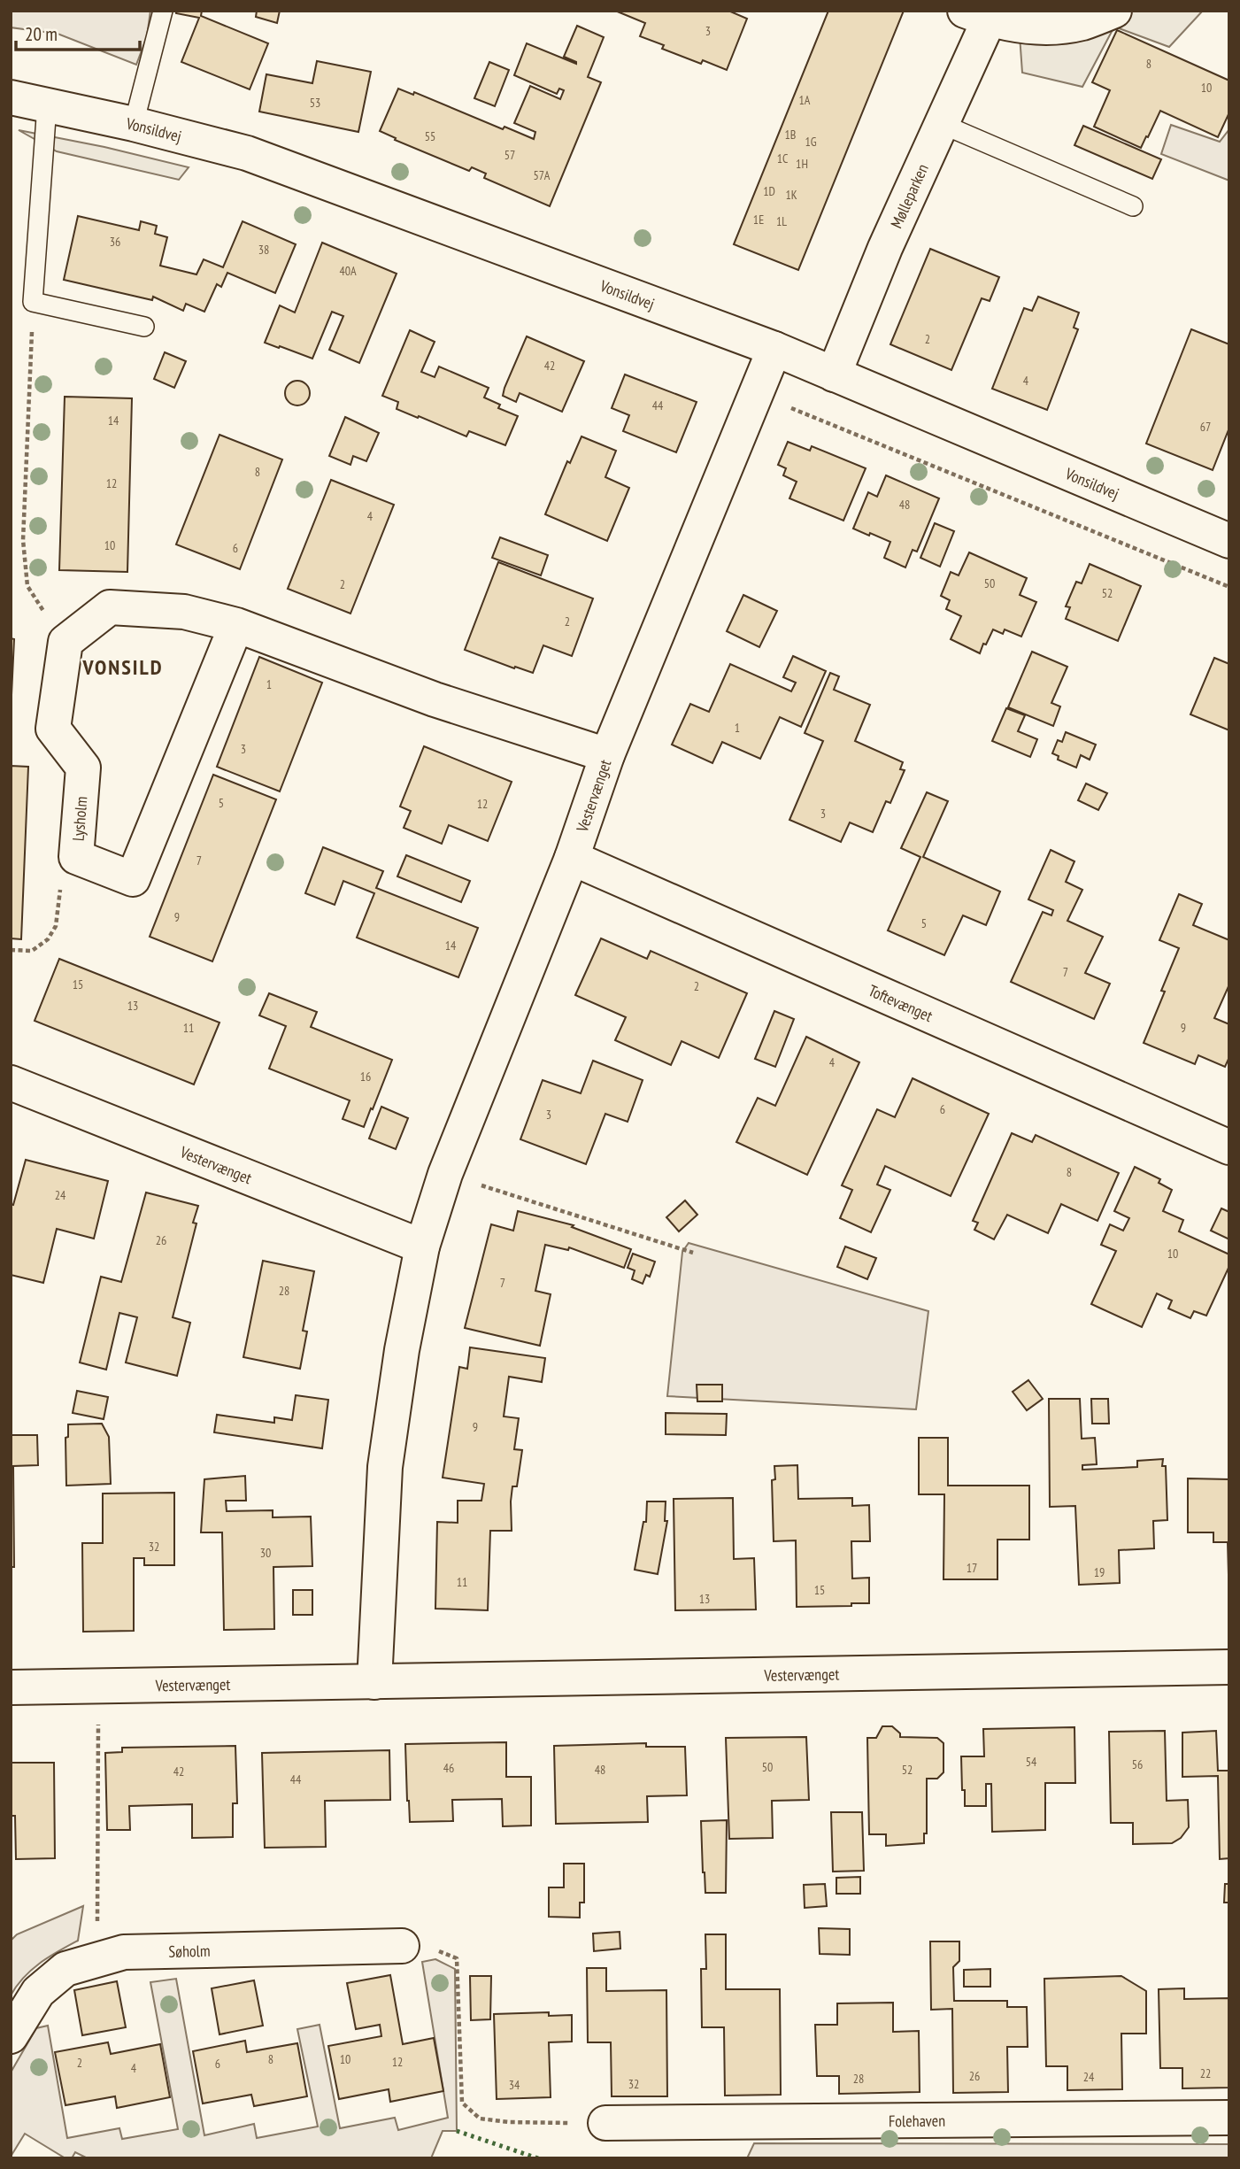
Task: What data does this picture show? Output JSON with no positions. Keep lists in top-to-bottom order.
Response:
{
  "streets": {
    "street": [
      "Vonsildvej",
      "Mølleparken",
      "Vestervænget",
      "Lysholm",
      "Toftevænget",
      "Søholm",
      "Folehaven"
    ]
  },
  "crossings": [
    ["Vonsildvej", "Mølleparken"],
    ["Vonsildvej", "Vestervænget"],
    ["Vestervænget", "Toftevænget"]
  ],
  "districts": ["VONSILD"],
  "house_numbers": [
    "3",
    "8",
    "10",
    "1A",
    "53",
    "1B",
    "55",
    "1G",
    "57",
    "1C",
    "1H",
    "57A",
    "1D",
    "1K",
    "1E",
    "1L",
    "36",
    "38",
    "40A",
    "2",
    "42",
    "4",
    "44",
    "14",
    "67",
    "8",
    "12",
    "48",
    "4",
    "10",
    "6",
    "50",
    "2",
    "52",
    "2",
    "1",
    "1",
    "3",
    "5",
    "12",
    "3",
    "7",
    "9",
    "5",
    "14",
    "7",
    "15",
    "2",
    "13",
    "11",
    "9",
    "4",
    "16",
    "6",
    "3",
    "8",
    "24",
    "26",
    "10",
    "7",
    "28",
    "9",
    "32",
    "30",
    "17",
    "19",
    "11",
    "15",
    "13",
    "54",
    "56",
    "50",
    "46",
    "48",
    "52",
    "42",
    "44",
    "8",
    "10",
    "12",
    "2",
    "6",
    "4",
    "22",
    "26",
    "24",
    "28",
    "32",
    "34"
  ],
  "scale_bar": "20 m"
}
